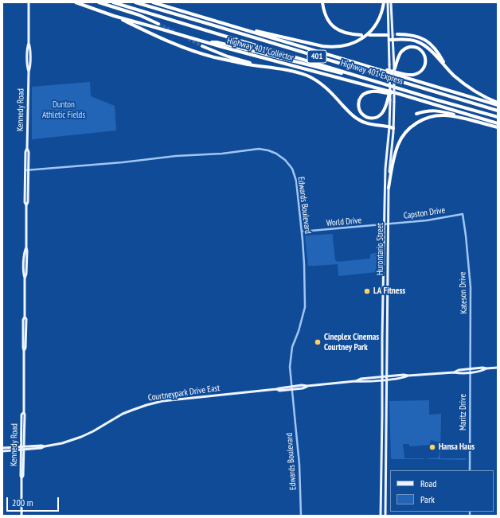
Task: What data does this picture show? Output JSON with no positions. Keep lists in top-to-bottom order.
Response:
{
  "streets": {
    "highway": ["Highway 401 Collector", "401", "Highway 401 Express"],
    "main road": ["Kennedy Road", "Hurontario Street", "Courtneypark Drive East"],
    "street": [
      "Edwards Boulevard",
      "Capston Drive",
      "World Drive",
      "Kateson Drive",
      "Maritz Drive"
    ]
  },
  "crossings": [
    ["Kennedy Road", "Edwards Boulevard"],
    ["Kennedy Road", "Courtneypark Drive East"],
    ["Edwards Boulevard", "World Drive"],
    ["Edwards Boulevard", "Courtneypark Drive East"],
    ["Capston Drive", "World Drive"],
    ["Capston Drive", "Hurontario Street"],
    ["Capston Drive", "Kateson Drive"],
    ["World Drive", "Hurontario Street"],
    ["Hurontario Street", "Courtneypark Drive East"],
    ["Kateson Drive", "Maritz Drive"]
  ],
  "parks": ["Dunton Athletic Fields"],
  "places": ["LA Fitness", "Cineplex Cinemas Courtney Park", "Hansa Haus"],
  "legend": ["Road", "Park"],
  "scale_bar": "200 m"
}
